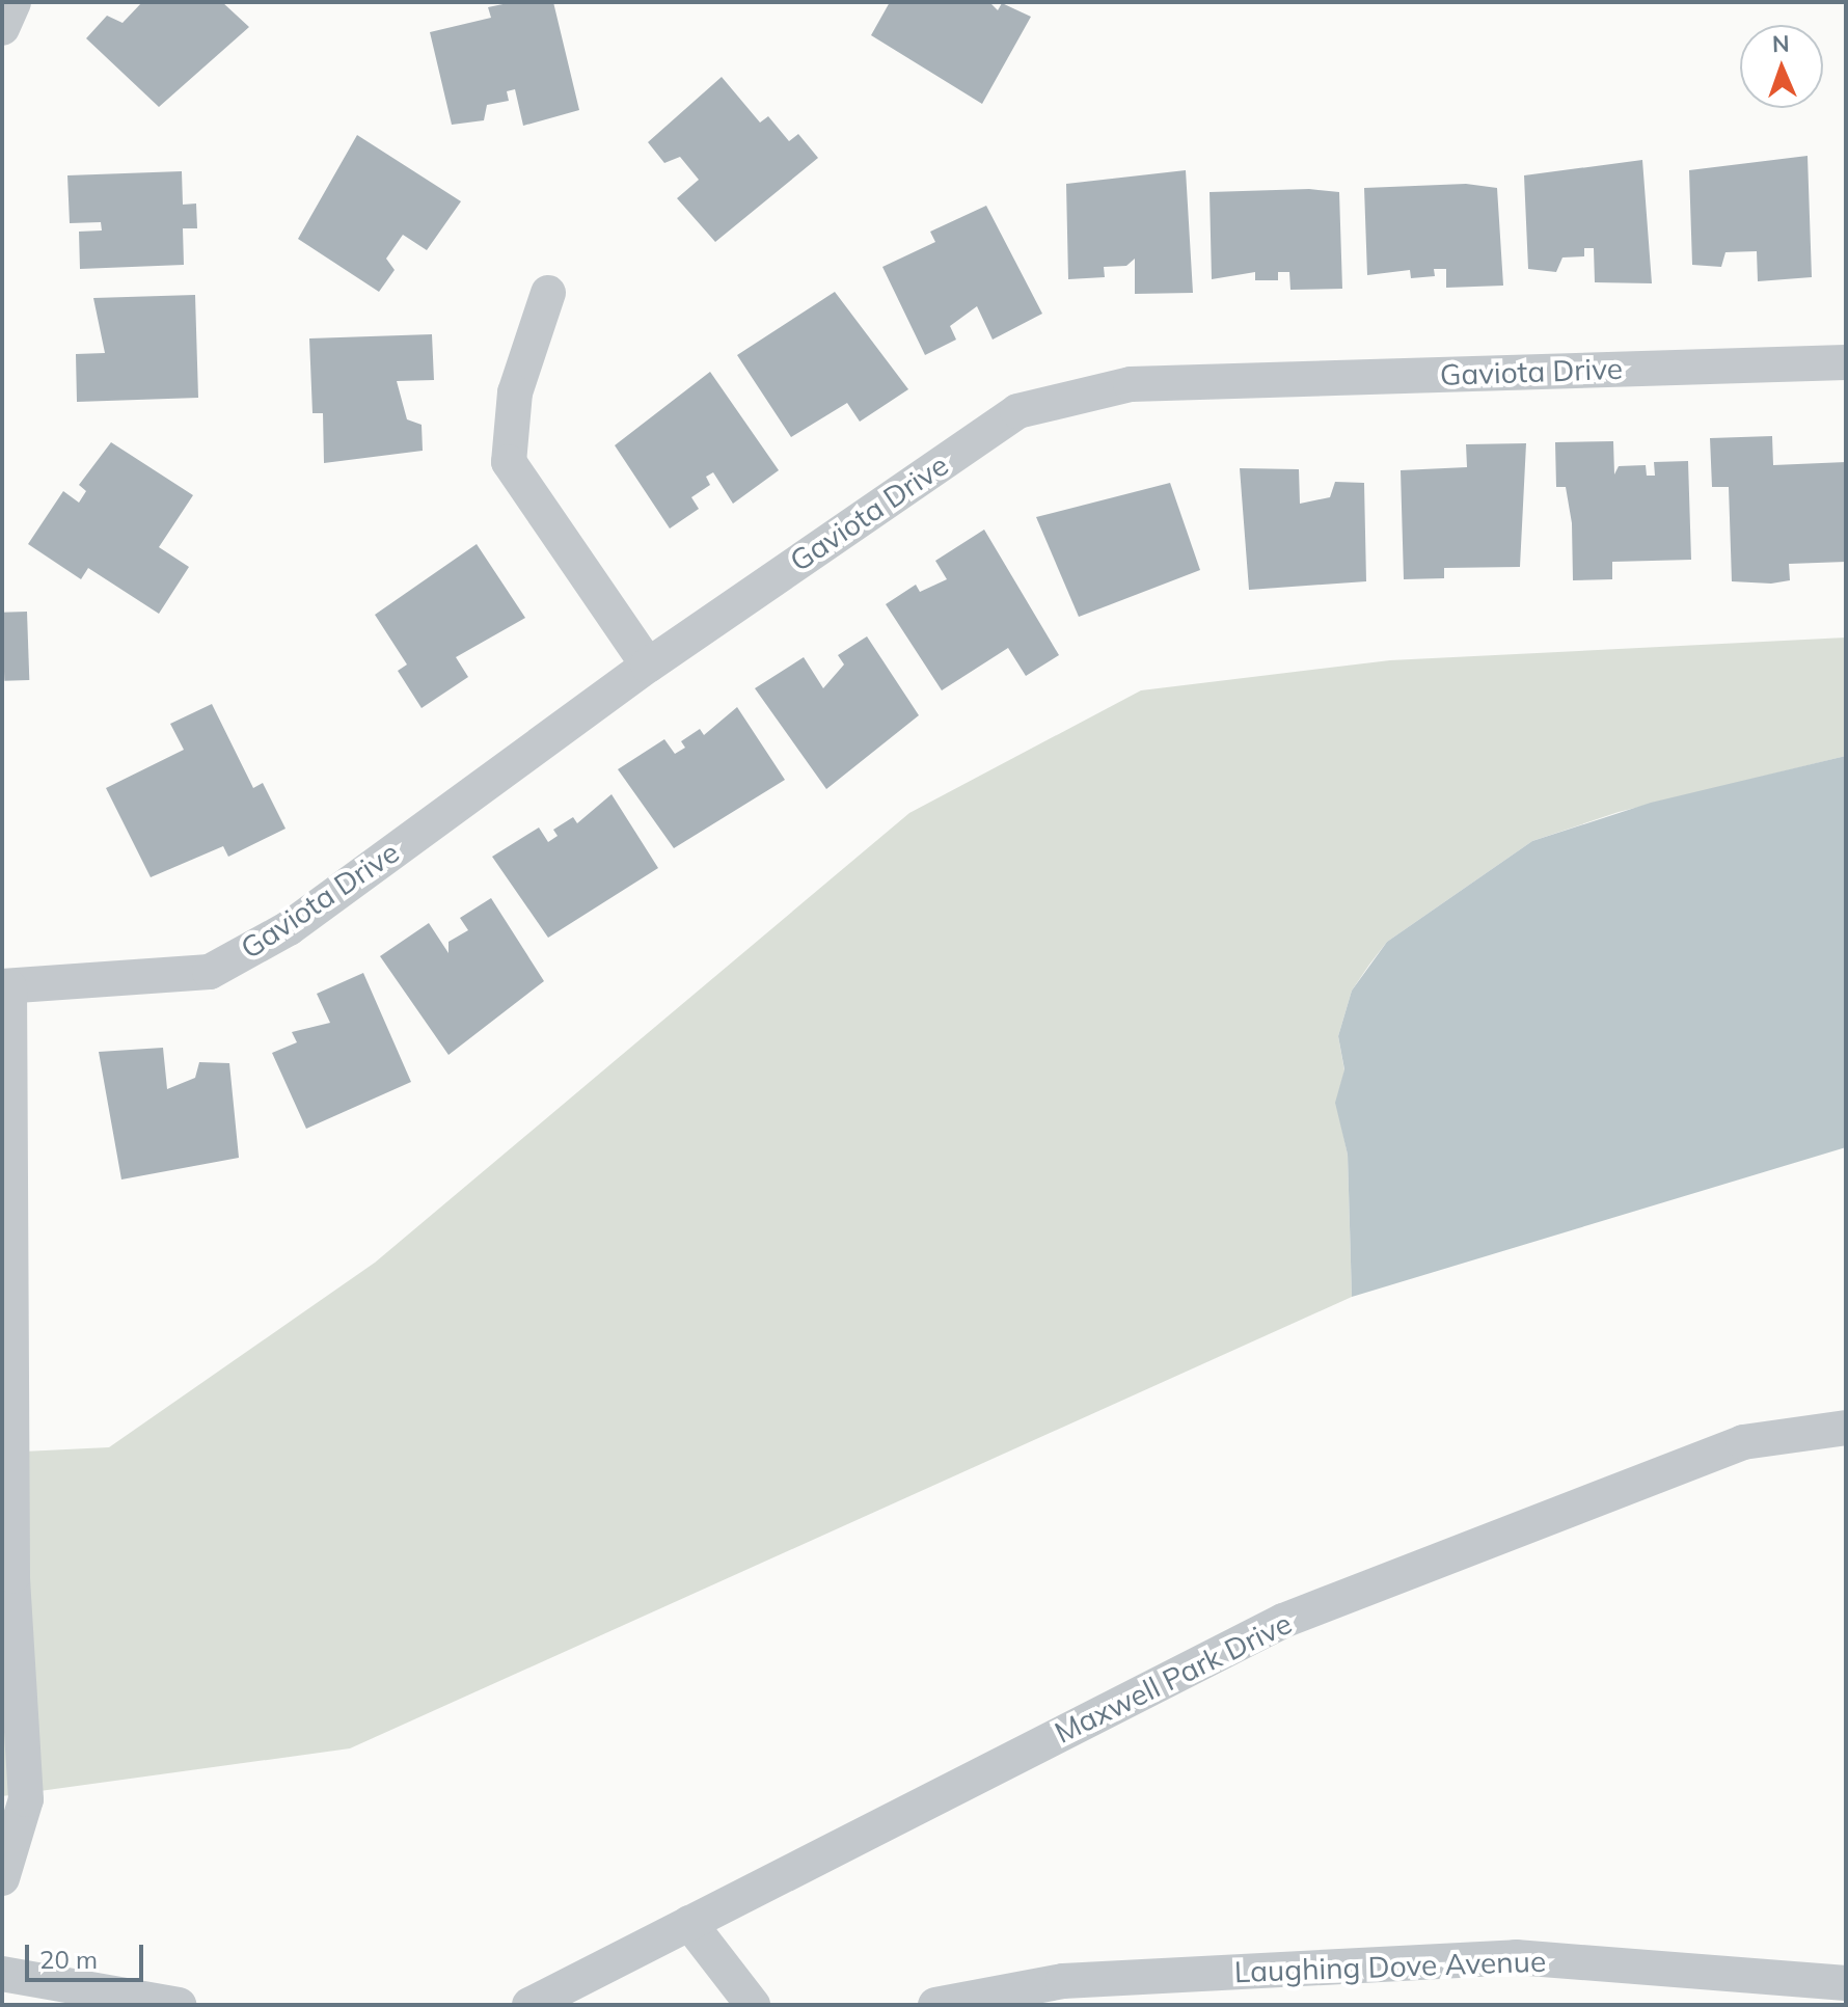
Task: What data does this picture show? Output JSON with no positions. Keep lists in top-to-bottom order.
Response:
{
  "streets": {
    "street": ["Gaviota Drive", "Maxwell Park Drive", "Laughing Dove Avenue"]
  },
  "scale_bar": "20 m",
  "north": "top"
}
